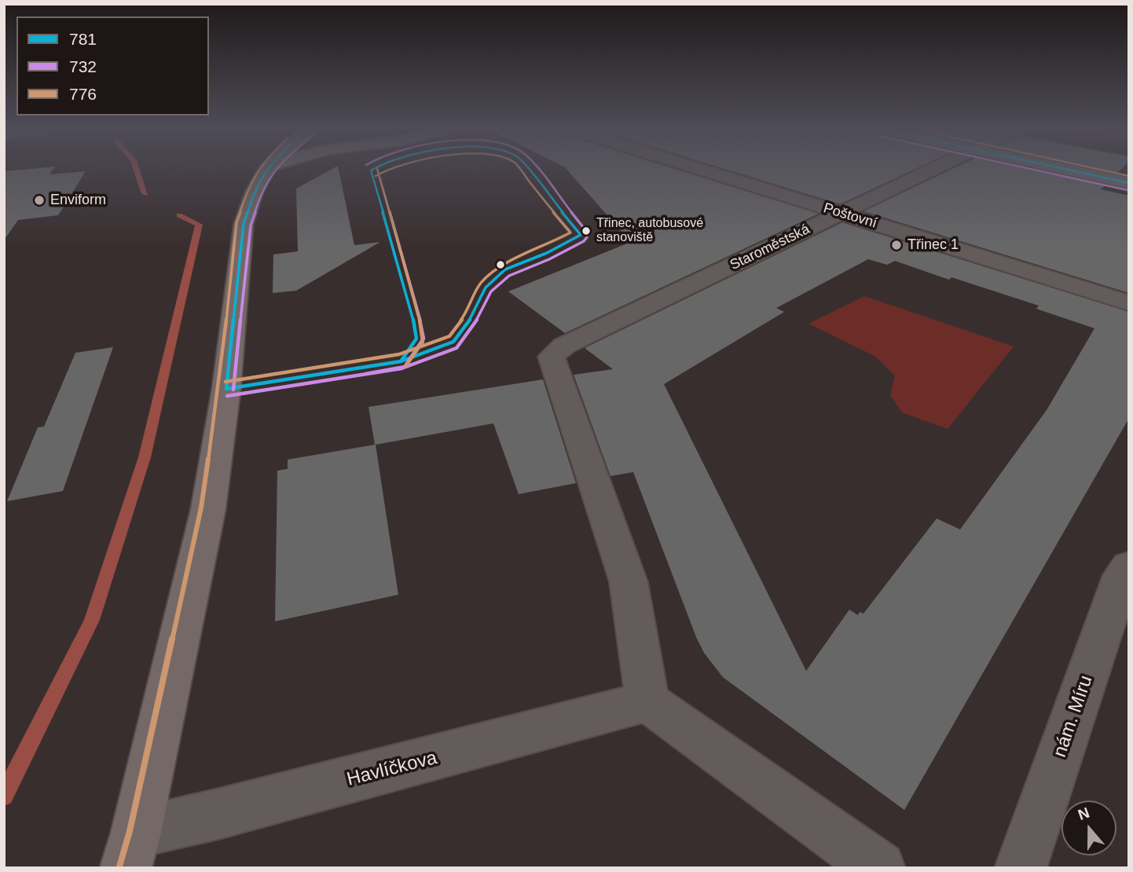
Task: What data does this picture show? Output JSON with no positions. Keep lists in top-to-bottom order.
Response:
{
  "streets": {
    "street": [
      "Poštovní",
      "Staroměstská",
      "nám. Míru",
      "Havlíčkova"
    ]
  },
  "crossings": [
    ["Poštovní", "Staroměstská"],
    ["Staroměstská", "Havlíčkova"]
  ],
  "places": ["Enviform", "Třinec, autobusové stanoviště", "Třinec 1"],
  "lines": ["transit line 781", "transit line 732", "transit line 776"],
  "legend": ["781", "732", "776"],
  "north": "top"
}
